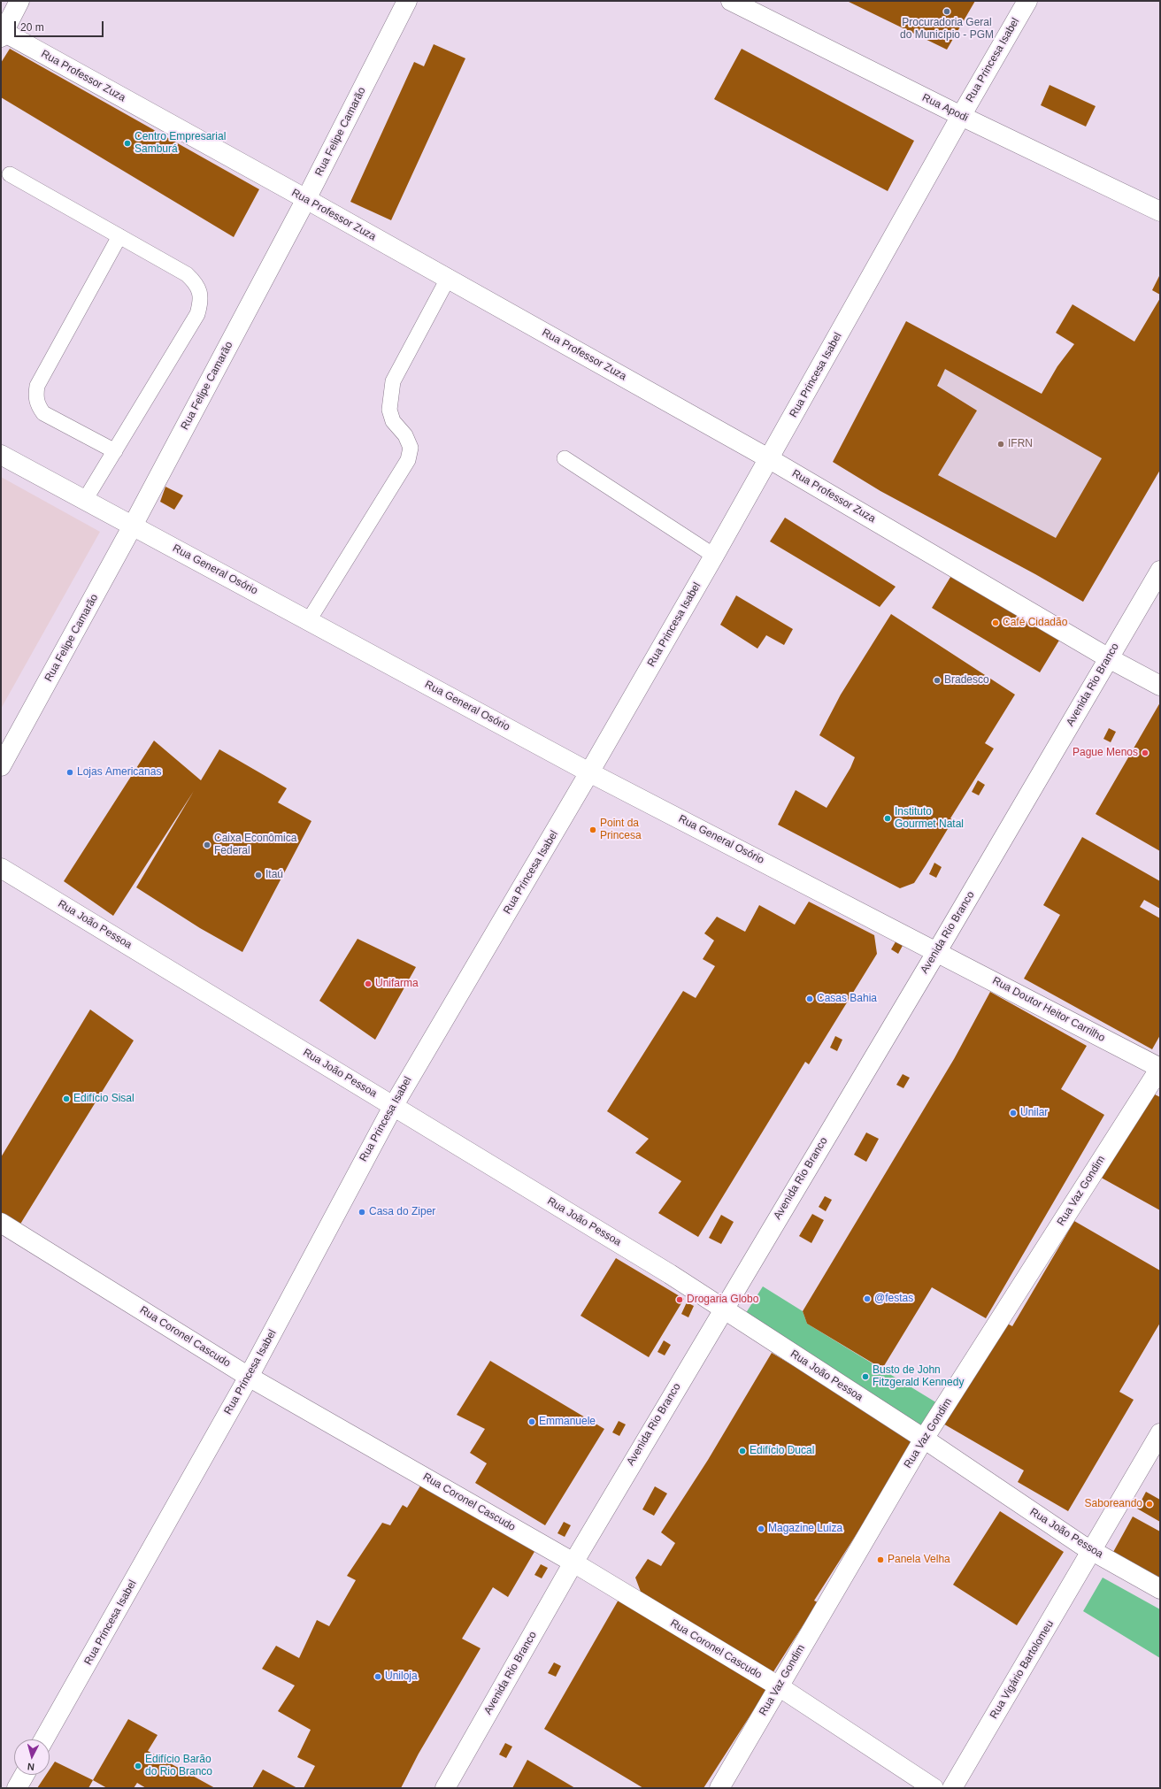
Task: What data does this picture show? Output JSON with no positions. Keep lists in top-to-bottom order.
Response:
{
  "streets": {
    "street": [
      "Rua Princesa Isabel",
      "Rua Professor Zuza",
      "Rua Apodi",
      "Rua Felipe Camarão",
      "Rua General Osório",
      "Avenida Rio Branco",
      "Rua João Pessoa",
      "Rua Doutor Heitor Carrilho",
      "Rua Vaz Gondim",
      "Rua Coronel Cascudo",
      "Rua Vigário Bartolomeu"
    ]
  },
  "crossings": [
    ["Rua Princesa Isabel", "Rua Professor Zuza"],
    ["Rua Princesa Isabel", "Rua Apodi"],
    ["Rua Princesa Isabel", "Rua General Osório"],
    ["Rua Princesa Isabel", "Rua João Pessoa"],
    ["Rua Princesa Isabel", "Rua Coronel Cascudo"],
    ["Rua Professor Zuza", "Rua Felipe Camarão"],
    ["Rua Professor Zuza", "Avenida Rio Branco"],
    ["Rua Felipe Camarão", "Rua General Osório"],
    ["Rua General Osório", "Avenida Rio Branco"],
    ["Rua General Osório", "Rua Doutor Heitor Carrilho"],
    ["Avenida Rio Branco", "Rua João Pessoa"],
    ["Avenida Rio Branco", "Rua Doutor Heitor Carrilho"],
    ["Avenida Rio Branco", "Rua Coronel Cascudo"],
    ["Rua João Pessoa", "Rua Vaz Gondim"],
    ["Rua João Pessoa", "Rua Vigário Bartolomeu"],
    ["Rua Doutor Heitor Carrilho", "Rua Vaz Gondim"],
    ["Rua Vaz Gondim", "Rua Coronel Cascudo"]
  ],
  "places": [
    "Procuradoria Geral do Município - PGM",
    "Centro Empresarial Samburá",
    "IFRN",
    "Café Cidadão",
    "Bradesco",
    "Pague Menos",
    "Lojas Americanas",
    "Instituto Gourmet Natal",
    "Point da Princesa",
    "Caixa Econômica Federal",
    "Itaú",
    "Unifarma",
    "Casas Bahia",
    "Edifício Sisal",
    "Unilar",
    "Casa do Ziper",
    "@festas",
    "Drogaria Globo",
    "Busto de John Fitzgerald Kennedy",
    "Emmanuele",
    "Edifício Ducal",
    "Saboreando",
    "Magazine Luiza",
    "Panela Velha",
    "Uniloja",
    "Edifício Barão do Rio Branco"
  ],
  "scale_bar": "20 m",
  "north": "bottom"
}
